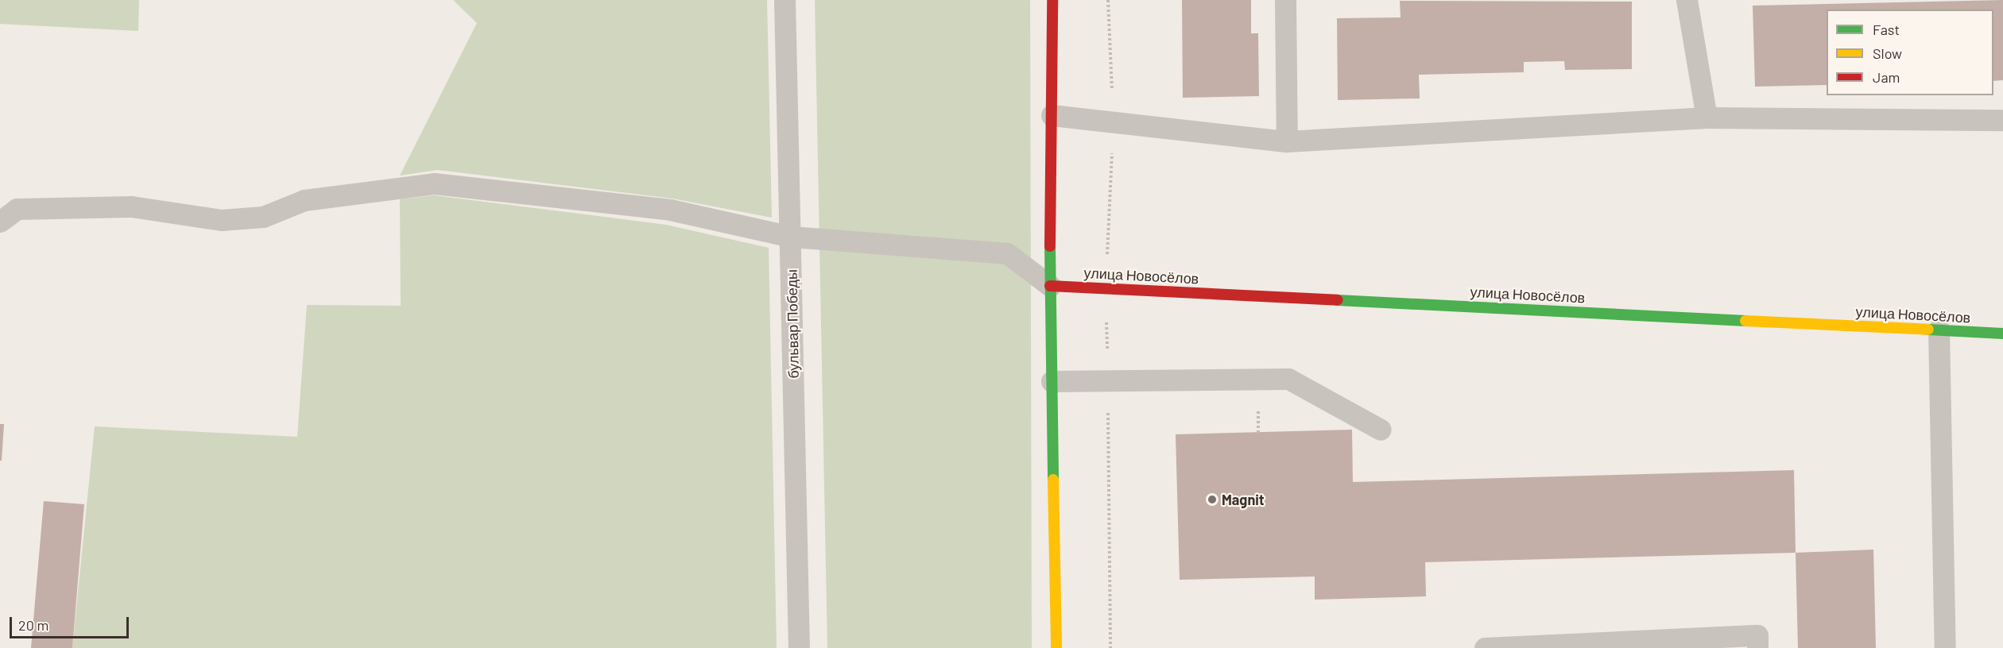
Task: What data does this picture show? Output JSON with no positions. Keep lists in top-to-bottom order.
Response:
{
  "streets": {
    "street": ["улица Новосёлов"],
    "lane": ["бульвар Победы"]
  },
  "places": ["Magnit"],
  "legend": ["Fast", "Slow", "Jam"],
  "scale_bar": "20 m"
}
